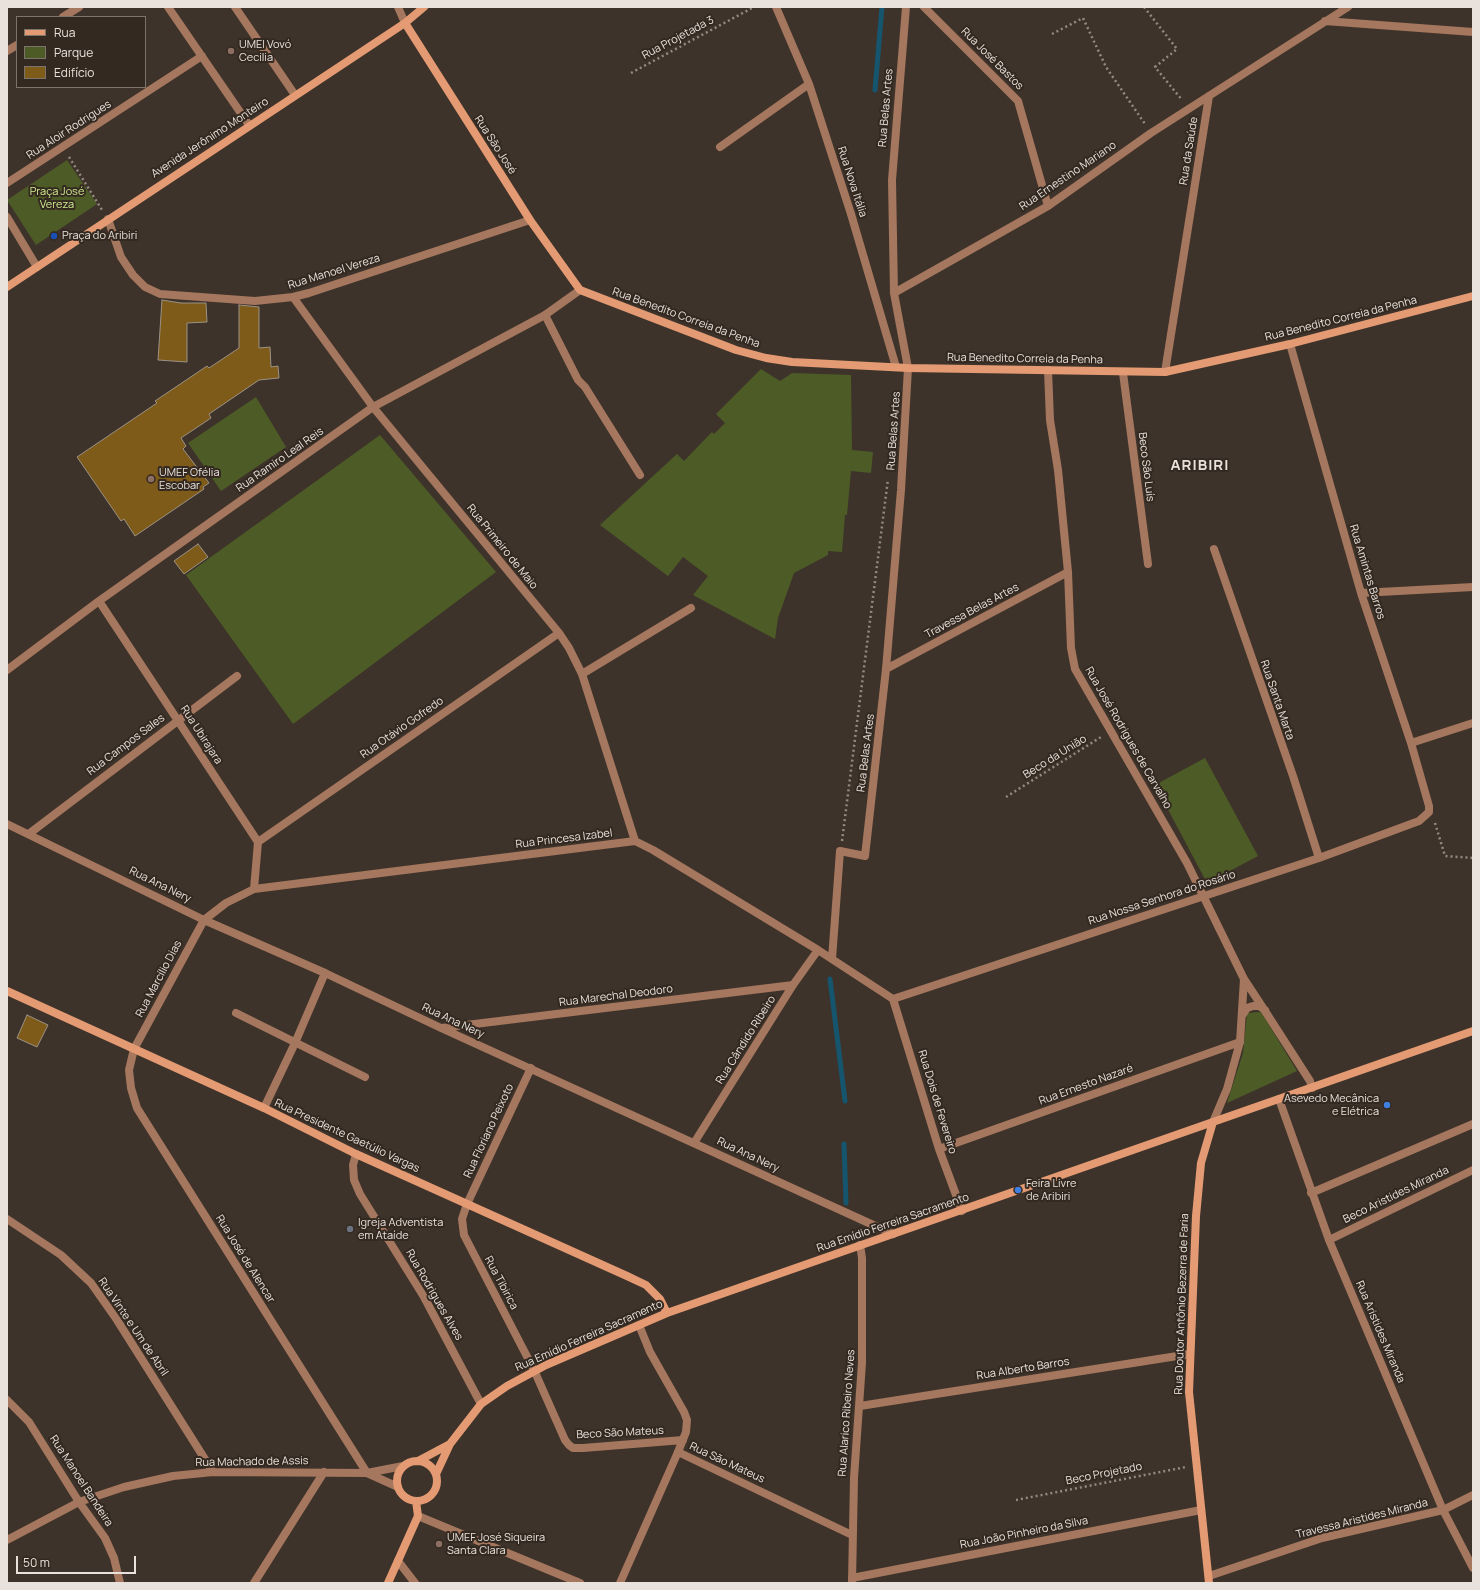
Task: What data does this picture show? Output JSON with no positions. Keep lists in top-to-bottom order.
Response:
{
  "streets": {
    "street": [
      "Rua José Bastos",
      "Rua Belas Artes",
      "Rua Aloir Rodrigues",
      "Avenida Jerônimo Monteiro",
      "Rua São José",
      "Rua da Saúde",
      "Rua Ernestino Mariano",
      "Rua Nova Itália",
      "Rua Manoel Vereza",
      "Rua Benedito Correia da Penha",
      "Rua Ramiro Leal Reis",
      "Beco São Luís",
      "Rua Primeiro de Maio",
      "Rua Amintas Barros",
      "Travessa Belas Artes",
      "Rua Santa Marta",
      "Rua Otávio Gofredo",
      "Rua Ubirajara",
      "Rua José Rodrigues de Carvalho",
      "Rua Campos Sales",
      "Rua Princesa Izabel",
      "Rua Ana Nery",
      "Rua Nossa Senhora do Rosário",
      "Rua Marcílio Dias",
      "Rua Marechal Deodoro",
      "Rua Cândido Ribeiro",
      "Rua Ernesto Nazaré",
      "Rua Dois de Fevereiro",
      "Rua Floriano Peixoto",
      "Rua Presidente Gaetúlio Vargas",
      "Beco Aristides Miranda",
      "Rua Emídio Ferreira Sacramento",
      "Rua José de Alencar",
      "Rua Tibirica",
      "Rua Rodrigues Alves",
      "Rua Doutor Antônio Bezerra de Faria",
      "Rua Vinte e Um de Abril",
      "Rua Aristides Miranda",
      "Rua Alberto Barros",
      "Rua Alarico Ribeiro Neves",
      "Beco São Mateus",
      "Rua Machado de Assis",
      "Rua São Mateus",
      "Rua Manoel Bandeira",
      "Travessa Aristides Miranda",
      "Rua João Pinheiro da Silva"
    ],
    "path": ["Rua Projetada 3", "Beco da União", "Beco Projetado"]
  },
  "crossings": [
    ["Rua José Bastos", "Rua Ernestino Mariano"],
    ["Rua Belas Artes", "Rua Ernestino Mariano"],
    ["Rua Belas Artes", "Rua Benedito Correia da Penha"],
    ["Rua Belas Artes", "Travessa Belas Artes"],
    ["Avenida Jerônimo Monteiro", "Rua São José"],
    ["Avenida Jerônimo Monteiro", "Rua Manoel Vereza"],
    ["Rua São José", "Rua Manoel Vereza"],
    ["Rua São José", "Rua Benedito Correia da Penha"],
    ["Rua São José", "Rua Ramiro Leal Reis"],
    ["Rua da Saúde", "Rua Ernestino Mariano"],
    ["Rua da Saúde", "Rua Benedito Correia da Penha"],
    ["Rua Nova Itália", "Rua Benedito Correia da Penha"],
    ["Rua Manoel Vereza", "Rua Primeiro de Maio"],
    ["Rua Benedito Correia da Penha", "Rua Ramiro Leal Reis"],
    ["Rua Benedito Correia da Penha", "Beco São Luís"],
    ["Rua Benedito Correia da Penha", "Rua Amintas Barros"],
    ["Rua Benedito Correia da Penha", "Rua José Rodrigues de Carvalho"],
    ["Rua Ramiro Leal Reis", "Rua Primeiro de Maio"],
    ["Rua Ramiro Leal Reis", "Rua Ubirajara"],
    ["Rua Primeiro de Maio", "Rua Otávio Gofredo"],
    ["Rua Primeiro de Maio", "Rua Princesa Izabel"],
    ["Rua Amintas Barros", "Rua Nossa Senhora do Rosário"],
    ["Travessa Belas Artes", "Rua José Rodrigues de Carvalho"],
    ["Rua Santa Marta", "Rua Nossa Senhora do Rosário"],
    ["Rua Otávio Gofredo", "Rua Ubirajara"],
    ["Rua Ubirajara", "Rua Campos Sales"],
    ["Rua José Rodrigues de Carvalho", "Beco da União"],
    ["Rua José Rodrigues de Carvalho", "Rua Nossa Senhora do Rosário"],
    ["Rua José Rodrigues de Carvalho", "Rua Ernesto Nazaré"],
    ["Rua José Rodrigues de Carvalho", "Rua Emídio Ferreira Sacramento"],
    ["Rua José Rodrigues de Carvalho", "Rua Doutor Antônio Bezerra de Faria"],
    ["Rua Campos Sales", "Rua Ana Nery"],
    ["Rua Princesa Izabel", "Rua Ana Nery"],
    ["Rua Princesa Izabel", "Rua Marcílio Dias"],
    ["Rua Ana Nery", "Rua Marcílio Dias"],
    ["Rua Ana Nery", "Rua Marechal Deodoro"],
    ["Rua Ana Nery", "Rua Cândido Ribeiro"],
    ["Rua Ana Nery", "Rua Floriano Peixoto"],
    ["Rua Ana Nery", "Rua Emídio Ferreira Sacramento"],
    ["Rua Nossa Senhora do Rosário", "Rua Dois de Fevereiro"],
    ["Rua Marcílio Dias", "Rua Presidente Gaetúlio Vargas"],
    ["Rua Marcílio Dias", "Rua José de Alencar"],
    ["Rua Marechal Deodoro", "Rua Cândido Ribeiro"],
    ["Rua Ernesto Nazaré", "Rua Dois de Fevereiro"],
    ["Rua Dois de Fevereiro", "Rua Emídio Ferreira Sacramento"],
    ["Rua Floriano Peixoto", "Rua Presidente Gaetúlio Vargas"],
    ["Rua Floriano Peixoto", "Rua Tibirica"],
    ["Rua Presidente Gaetúlio Vargas", "Rua Emídio Ferreira Sacramento"],
    ["Rua Presidente Gaetúlio Vargas", "Rua José de Alencar"],
    ["Rua Presidente Gaetúlio Vargas", "Rua Tibirica"],
    ["Rua Presidente Gaetúlio Vargas", "Rua Rodrigues Alves"],
    ["Beco Aristides Miranda", "Rua Aristides Miranda"],
    ["Rua Emídio Ferreira Sacramento", "Rua Tibirica"],
    ["Rua Emídio Ferreira Sacramento", "Rua Rodrigues Alves"],
    ["Rua Emídio Ferreira Sacramento", "Rua Doutor Antônio Bezerra de Faria"],
    ["Rua Emídio Ferreira Sacramento", "Rua Aristides Miranda"],
    ["Rua Emídio Ferreira Sacramento", "Rua Alarico Ribeiro Neves"],
    ["Rua Emídio Ferreira Sacramento", "Beco São Mateus"],
    ["Rua Emídio Ferreira Sacramento", "Rua Machado de Assis"],
    ["Rua José de Alencar", "Rua Machado de Assis"],
    ["Rua Tibirica", "Beco São Mateus"],
    ["Rua Doutor Antônio Bezerra de Faria", "Rua Alberto Barros"],
    ["Rua Doutor Antônio Bezerra de Faria", "Beco Projetado"],
    ["Rua Doutor Antônio Bezerra de Faria", "Travessa Aristides Miranda"],
    ["Rua Doutor Antônio Bezerra de Faria", "Rua João Pinheiro da Silva"],
    ["Rua Vinte e Um de Abril", "Rua Machado de Assis"],
    ["Rua Aristides Miranda", "Travessa Aristides Miranda"],
    ["Rua Alberto Barros", "Rua Alarico Ribeiro Neves"],
    ["Rua Alarico Ribeiro Neves", "Rua São Mateus"],
    ["Rua Alarico Ribeiro Neves", "Rua João Pinheiro da Silva"],
    ["Rua Machado de Assis", "Rua Manoel Bandeira"]
  ],
  "districts": ["ARIBIRI"],
  "parks": ["Praça José Vereza"],
  "places": [
    "UMEI Vovó Cecilia",
    "Praça do Aribiri",
    "UMEF Ofélia Escobar",
    "Asevedo Mecânica e Elétrica",
    "Feira Livre de Aribiri",
    "Igreja Adventista em Ataíde",
    "UMEF José Siqueira Santa Clara"
  ],
  "legend": ["Rua", "Parque", "Edifício"],
  "scale_bar": "50 m"
}
